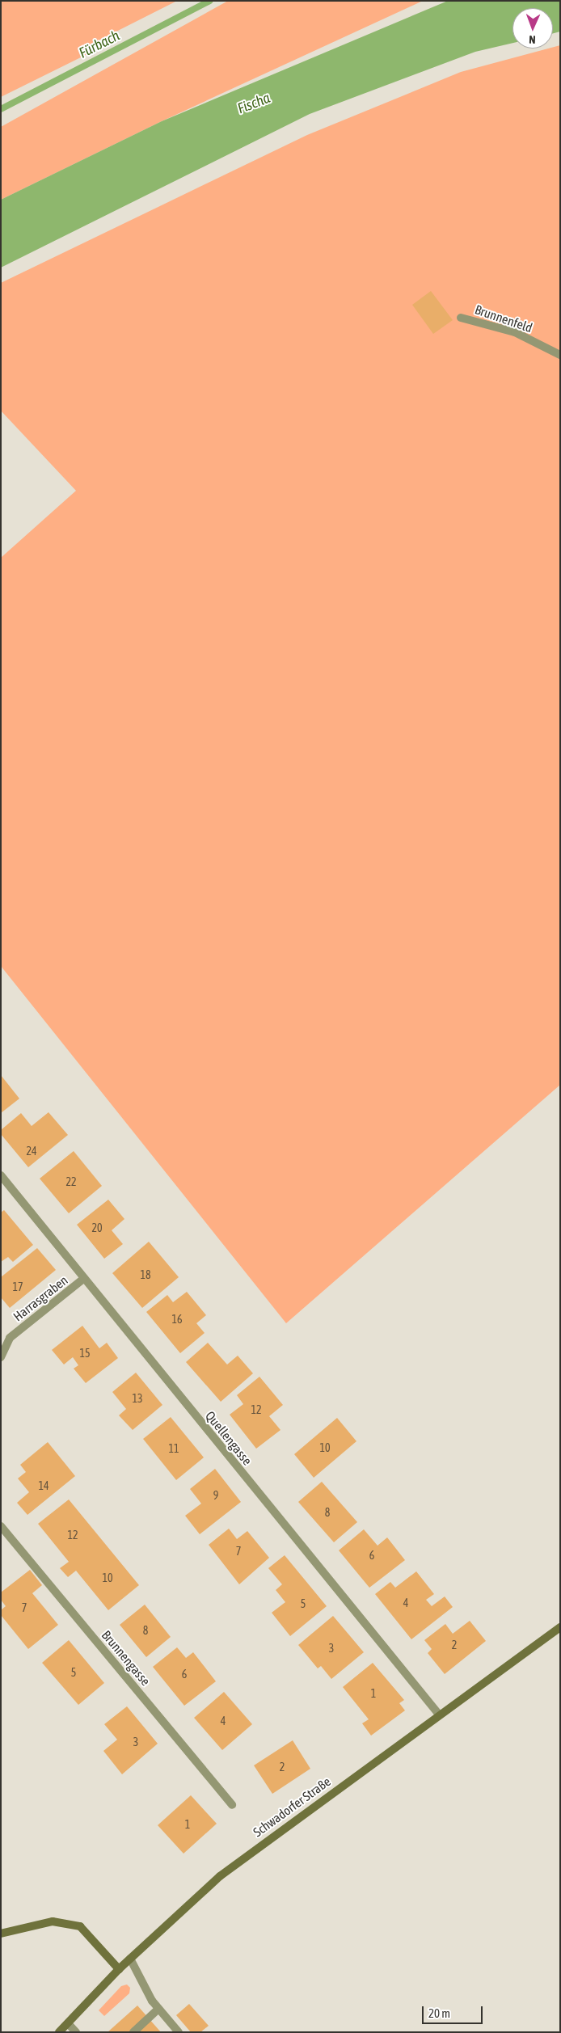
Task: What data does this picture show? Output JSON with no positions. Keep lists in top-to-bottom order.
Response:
{
  "streets": {
    "main road": ["Schwadorfer Straße"],
    "street": [
      "Brunnenfeld",
      "Harrasgraben",
      "Quellengasse",
      "Brunnengasse"
    ]
  },
  "crossings": [
    ["Harrasgraben", "Quellengasse"],
    ["Quellengasse", "Schwadorfer Straße"]
  ],
  "water": ["Fürbach", "Fischa"],
  "house_numbers": [
    "24",
    "22",
    "20",
    "18",
    "17",
    "16",
    "15",
    "13",
    "12",
    "10",
    "11",
    "14",
    "9",
    "8",
    "12",
    "7",
    "6",
    "10",
    "4",
    "5",
    "7",
    "8",
    "2",
    "3",
    "5",
    "6",
    "1",
    "4",
    "3",
    "2",
    "1"
  ],
  "scale_bar": "20 m",
  "north": "bottom"
}
